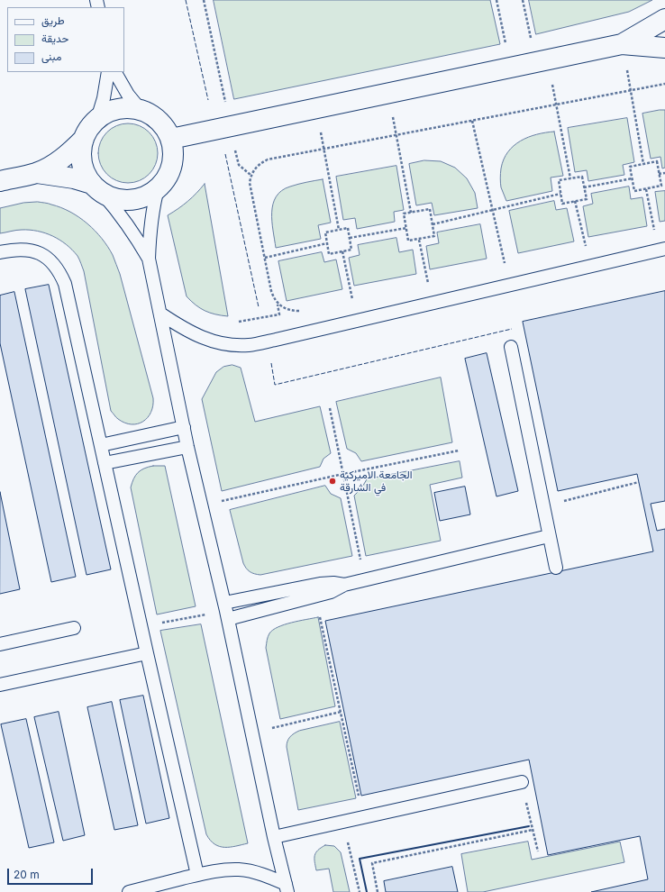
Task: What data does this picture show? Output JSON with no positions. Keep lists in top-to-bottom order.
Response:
{
  "places": ["الجامعة الاميركية في الشارقة"],
  "legend": ["طريق", "حديقة", "مبنى"],
  "scale_bar": "20 m"
}
